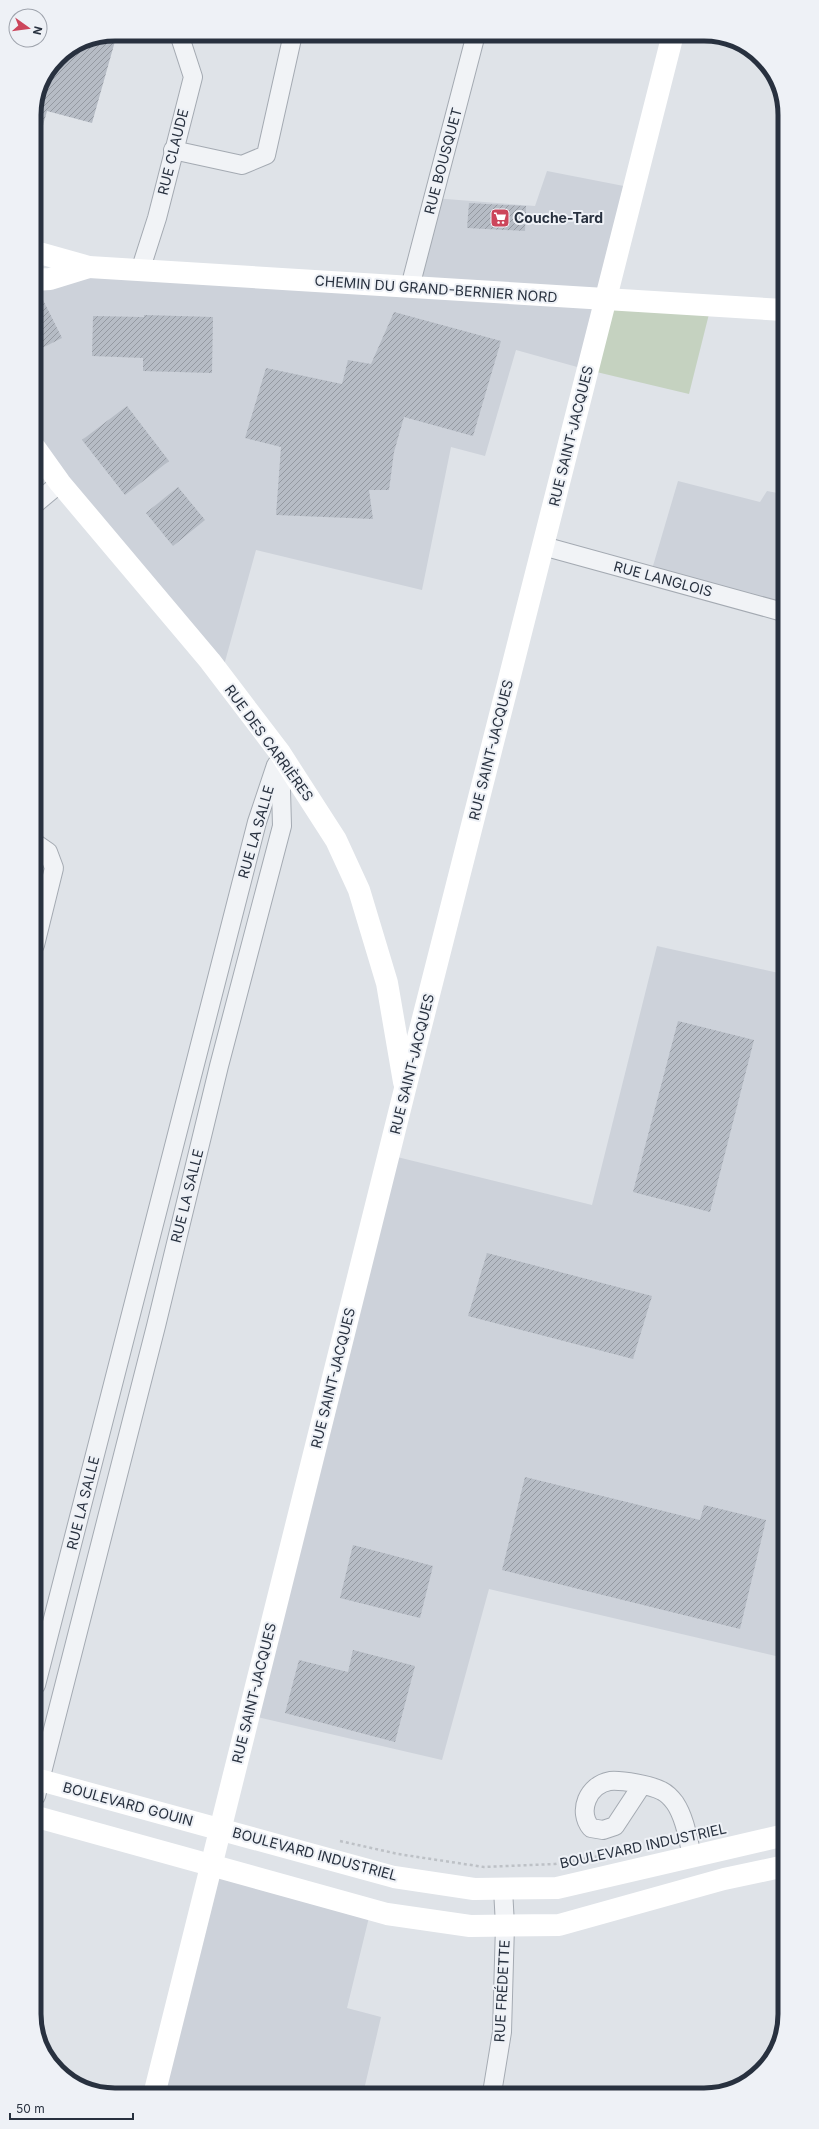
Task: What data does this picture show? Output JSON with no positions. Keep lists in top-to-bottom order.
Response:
{
  "streets": {
    "street": [
      "RUE CLAUDE",
      "RUE BOUSQUET",
      "CHEMIN DU GRAND-BERNIER NORD",
      "RUE SAINT-JACQUES",
      "RUE LANGLOIS",
      "RUE DES CARRIÈRES",
      "RUE LA SALLE",
      "BOULEVARD GOUIN",
      "BOULEVARD INDUSTRIEL",
      "RUE FRÉDETTE"
    ]
  },
  "crossings": [
    ["RUE CLAUDE", "CHEMIN DU GRAND-BERNIER NORD"],
    ["RUE BOUSQUET", "CHEMIN DU GRAND-BERNIER NORD"],
    ["CHEMIN DU GRAND-BERNIER NORD", "RUE SAINT-JACQUES"],
    ["RUE SAINT-JACQUES", "RUE LANGLOIS"],
    ["RUE SAINT-JACQUES", "RUE DES CARRIÈRES"],
    ["RUE SAINT-JACQUES", "BOULEVARD GOUIN"],
    ["RUE SAINT-JACQUES", "BOULEVARD INDUSTRIEL"],
    ["RUE DES CARRIÈRES", "RUE LA SALLE"],
    ["BOULEVARD GOUIN", "BOULEVARD INDUSTRIEL"],
    ["BOULEVARD INDUSTRIEL", "RUE FRÉDETTE"]
  ],
  "places": {
    "supermarket": ["Couche-Tard"]
  },
  "scale_bar": "50 m",
  "north": "right"
}
